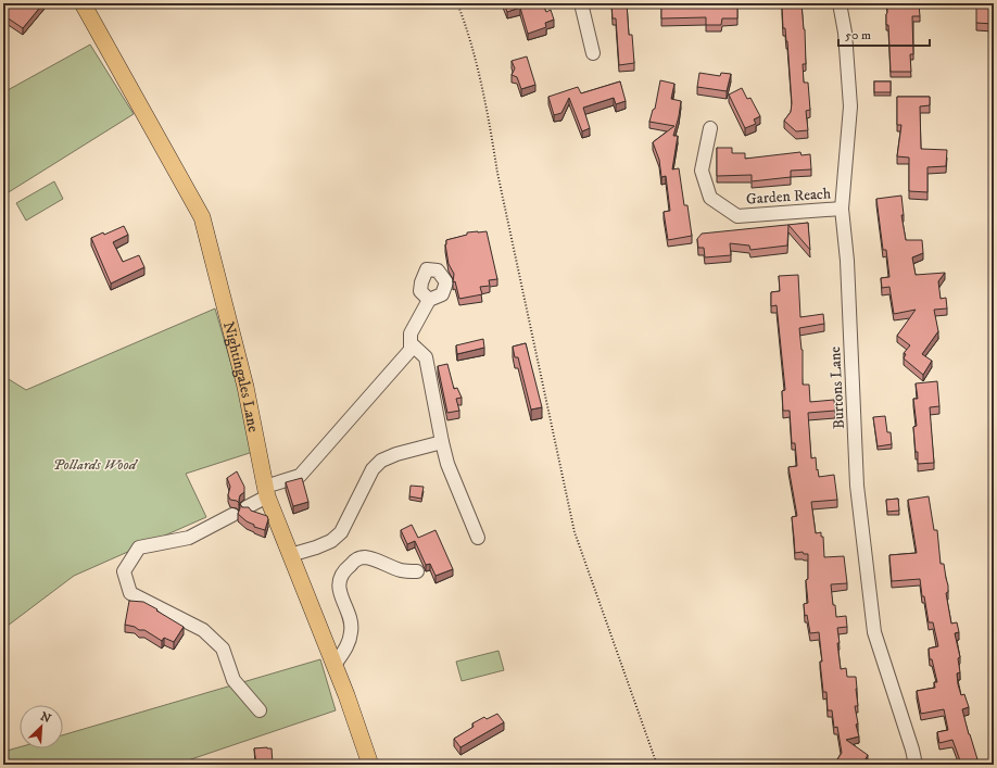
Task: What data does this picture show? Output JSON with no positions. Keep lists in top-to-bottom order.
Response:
{
  "streets": {
    "main road": ["Nightingales Lane"],
    "street": ["Garden Reach", "Burtons Lane"]
  },
  "crossings": [
    ["Garden Reach", "Burtons Lane"]
  ],
  "parks": ["Pollards Wood"],
  "scale_bar": "50 m",
  "north": "top right"
}
